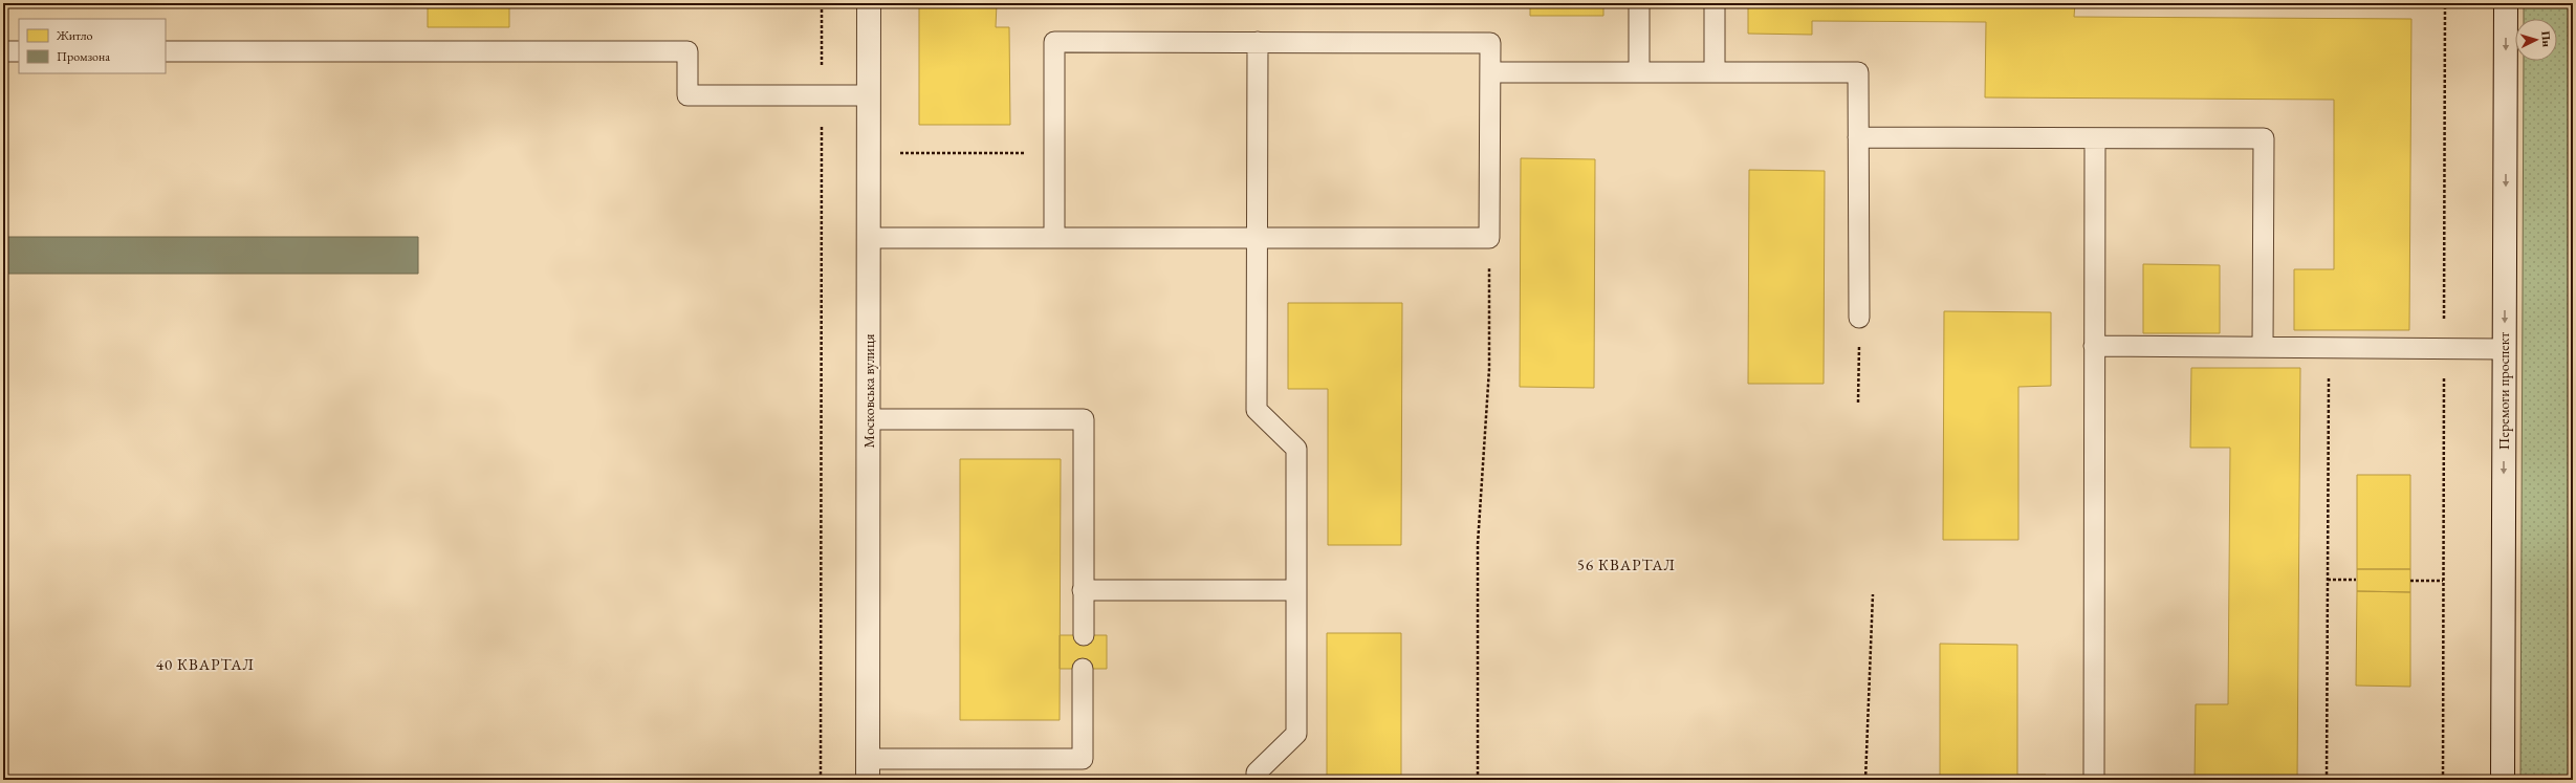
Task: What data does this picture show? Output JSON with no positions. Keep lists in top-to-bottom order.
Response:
{
  "streets": {
    "main road": ["Московська вулиця", "Перемоги проспект"]
  },
  "one_way": ["Перемоги проспект"],
  "districts": ["56 КВАРТАЛ", "40 КВАРТАЛ"],
  "legend": ["Житло", "Промзона"],
  "north": "right"
}
